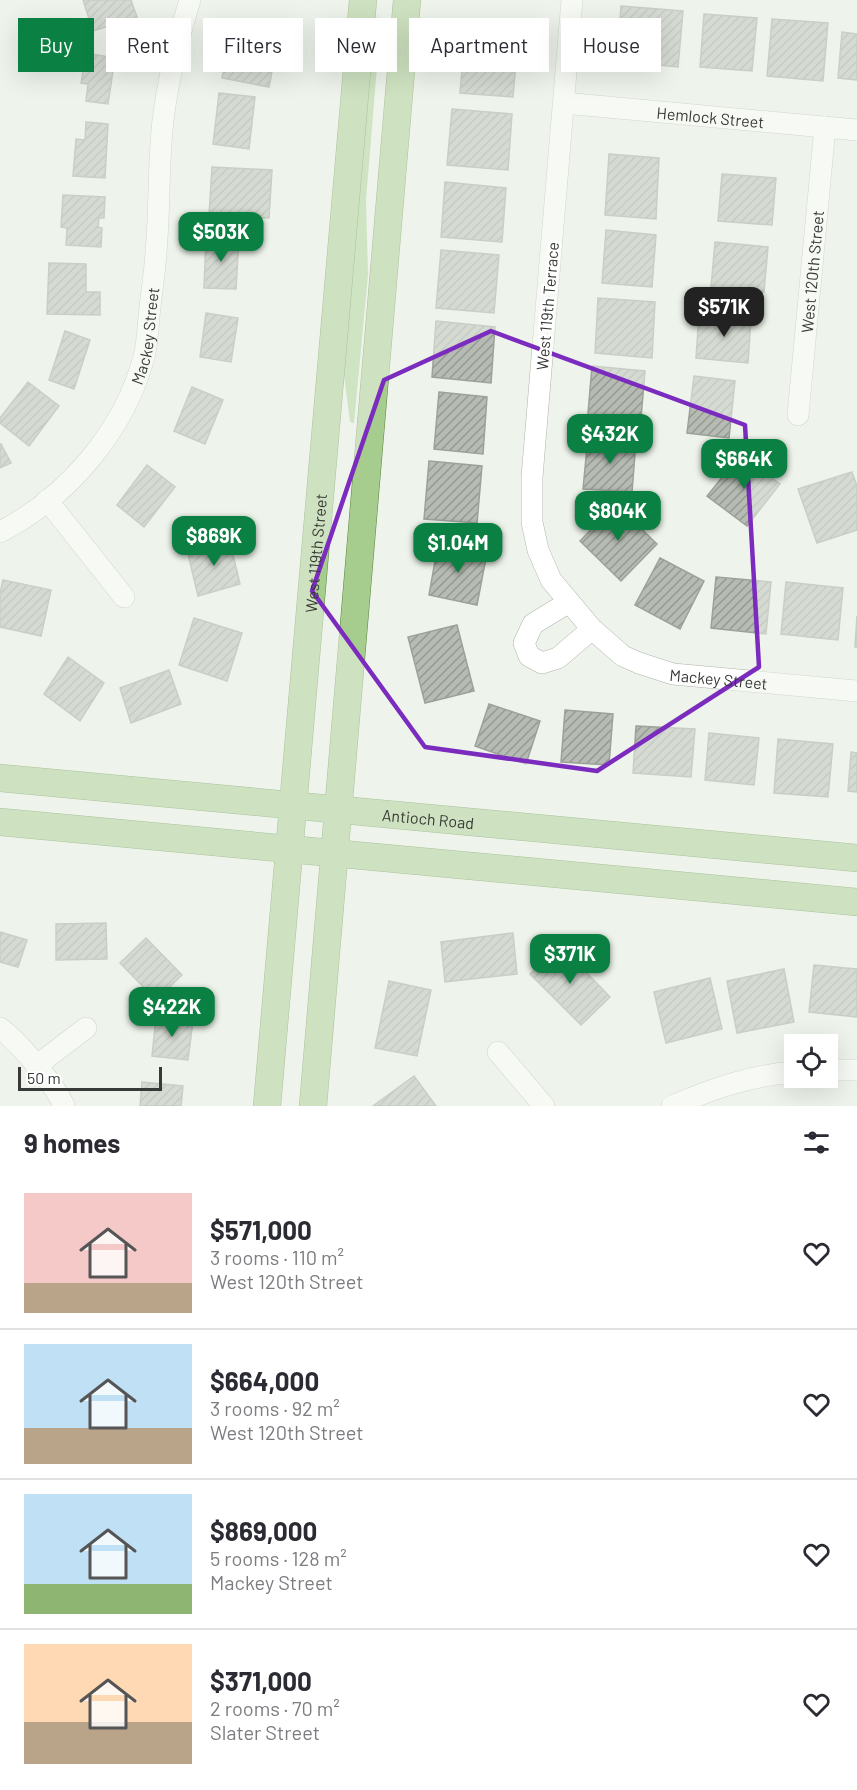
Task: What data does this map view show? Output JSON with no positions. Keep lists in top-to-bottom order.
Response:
{
  "streets": {
    "main road": ["West 119th Street", "Antioch Road"],
    "street": [
      "Hemlock Street",
      "West 120th Street",
      "West 119th Terrace",
      "Mackey Street"
    ]
  },
  "crossings": [
    ["Hemlock Street", "West 120th Street"],
    ["Hemlock Street", "West 119th Terrace"],
    ["West 119th Terrace", "Mackey Street"],
    ["West 119th Street", "Antioch Road"]
  ],
  "scale_bar": "50 m",
  "page": {
    "chip": [
      "Buy",
      "Rent",
      "Filters",
      "New",
      "Apartment",
      "House"
    ],
    "price": [
      "$503K",
      "$571K",
      "$432K",
      "$664K",
      "$804K",
      "$869K",
      "$1.04M",
      "$371K",
      "$422K"
    ],
    "scale": "50 m",
    "heading": "9 homes",
    "list": [
      {
        "name": "$571,000",
        "note": "3 rooms · 110 m² · West 120th Street"
      },
      {
        "name": "$664,000",
        "note": "3 rooms · 92 m² · West 120th Street"
      },
      {
        "name": "$869,000",
        "note": "5 rooms · 128 m² · Mackey Street"
      },
      {
        "name": "$371,000",
        "note": "2 rooms · 70 m² · Slater Street"
      }
    ]
  }
}
